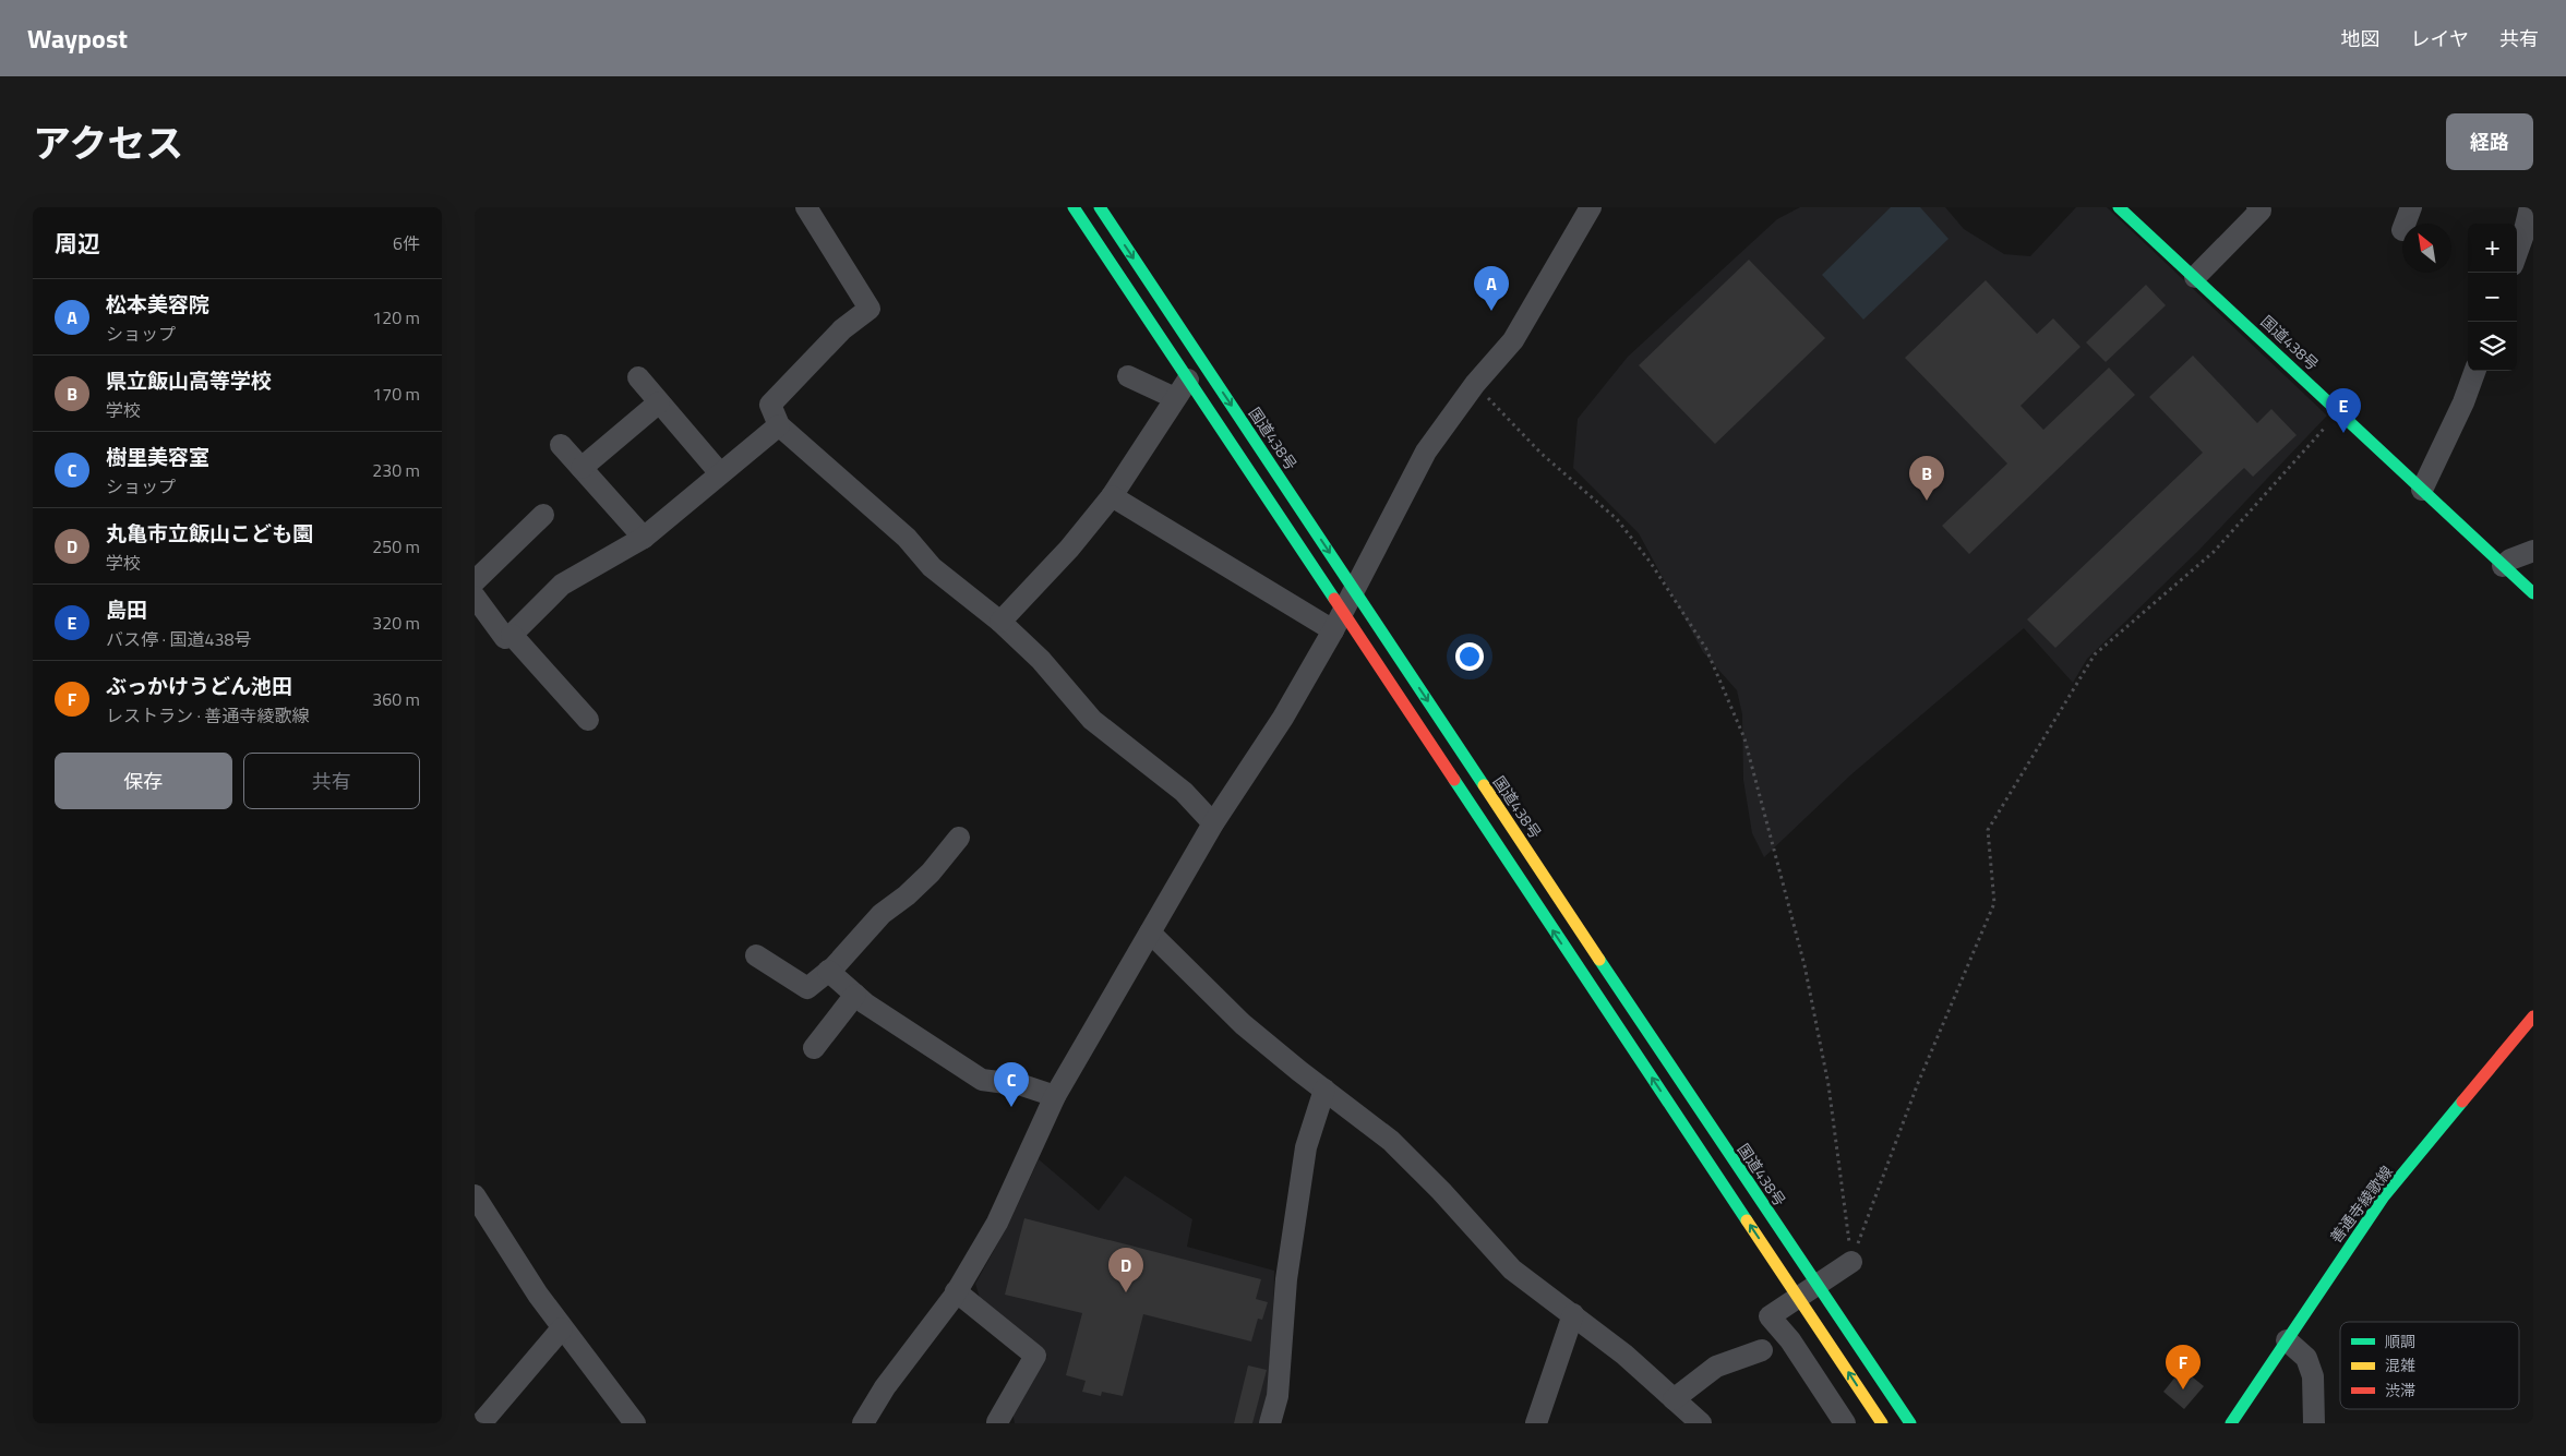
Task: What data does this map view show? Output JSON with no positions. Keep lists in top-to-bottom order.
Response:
{
  "streets": {
    "main road": ["国道438号", "善通寺綾歌線"]
  },
  "legend": ["順調", "混雑", "渋滞"],
  "north": "top left",
  "page": {
    "header": "Waypost",
    "nav": ["地図", "レイヤ", "共有"],
    "title": "アクセス",
    "buttons": [
      "経路",
      ["保存", "共有"]
    ],
    "heading": ["周辺", "6件"],
    "map_buttons": ["+", "−"],
    "pins": [
      "A",
      "E",
      "B",
      "C",
      "D",
      "F"
    ],
    "list": [
      {
        "mark": "A",
        "name": "松本美容院",
        "note": "ショップ",
        "value": "120 m"
      },
      {
        "mark": "B",
        "name": "県立飯山高等学校",
        "note": "学校",
        "value": "170 m"
      },
      {
        "mark": "C",
        "name": "樹里美容室",
        "note": "ショップ",
        "value": "230 m"
      },
      {
        "mark": "D",
        "name": "丸亀市立飯山こども園",
        "note": "学校",
        "value": "250 m"
      },
      {
        "mark": "E",
        "name": "島田",
        "note": "バス停 · 国道438号",
        "value": "320 m"
      },
      {
        "mark": "F",
        "name": "ぶっかけうどん池田",
        "note": "レストラン · 善通寺綾歌線",
        "value": "360 m"
      }
    ]
  }
}
